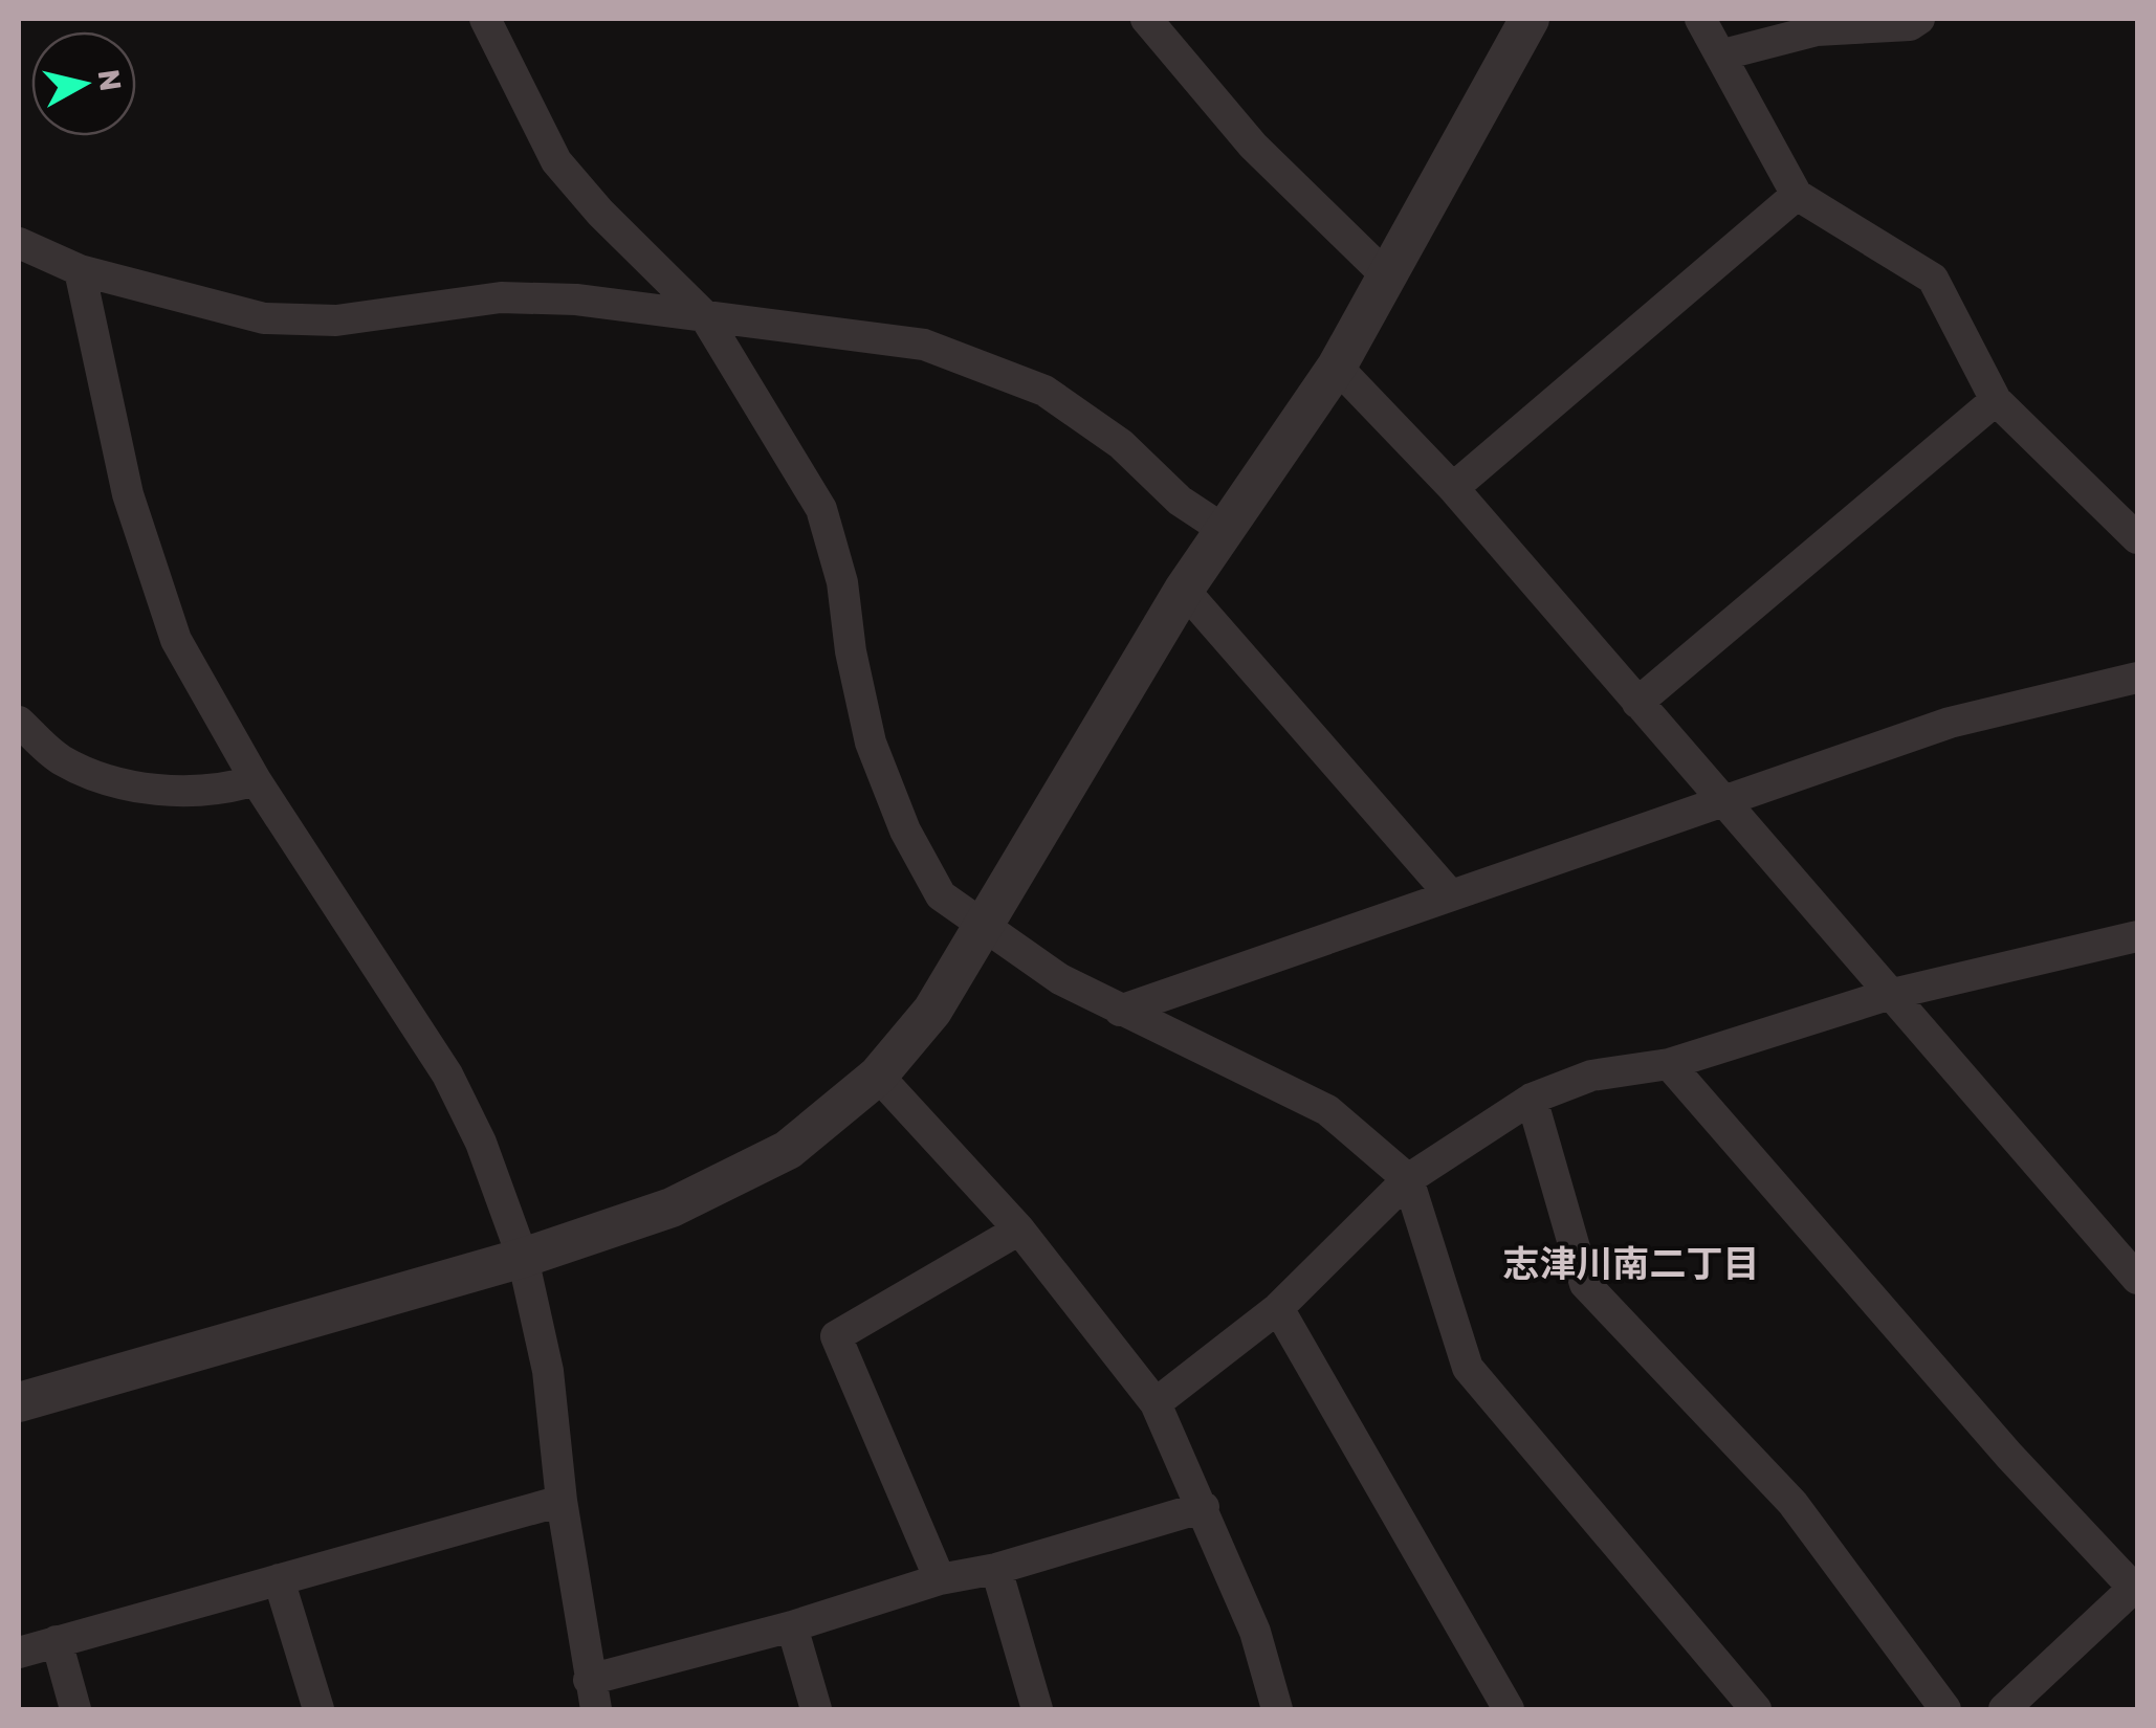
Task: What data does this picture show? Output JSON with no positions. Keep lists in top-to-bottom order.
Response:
{
  "districts": ["志津川南二丁目"],
  "north": "right"
}
